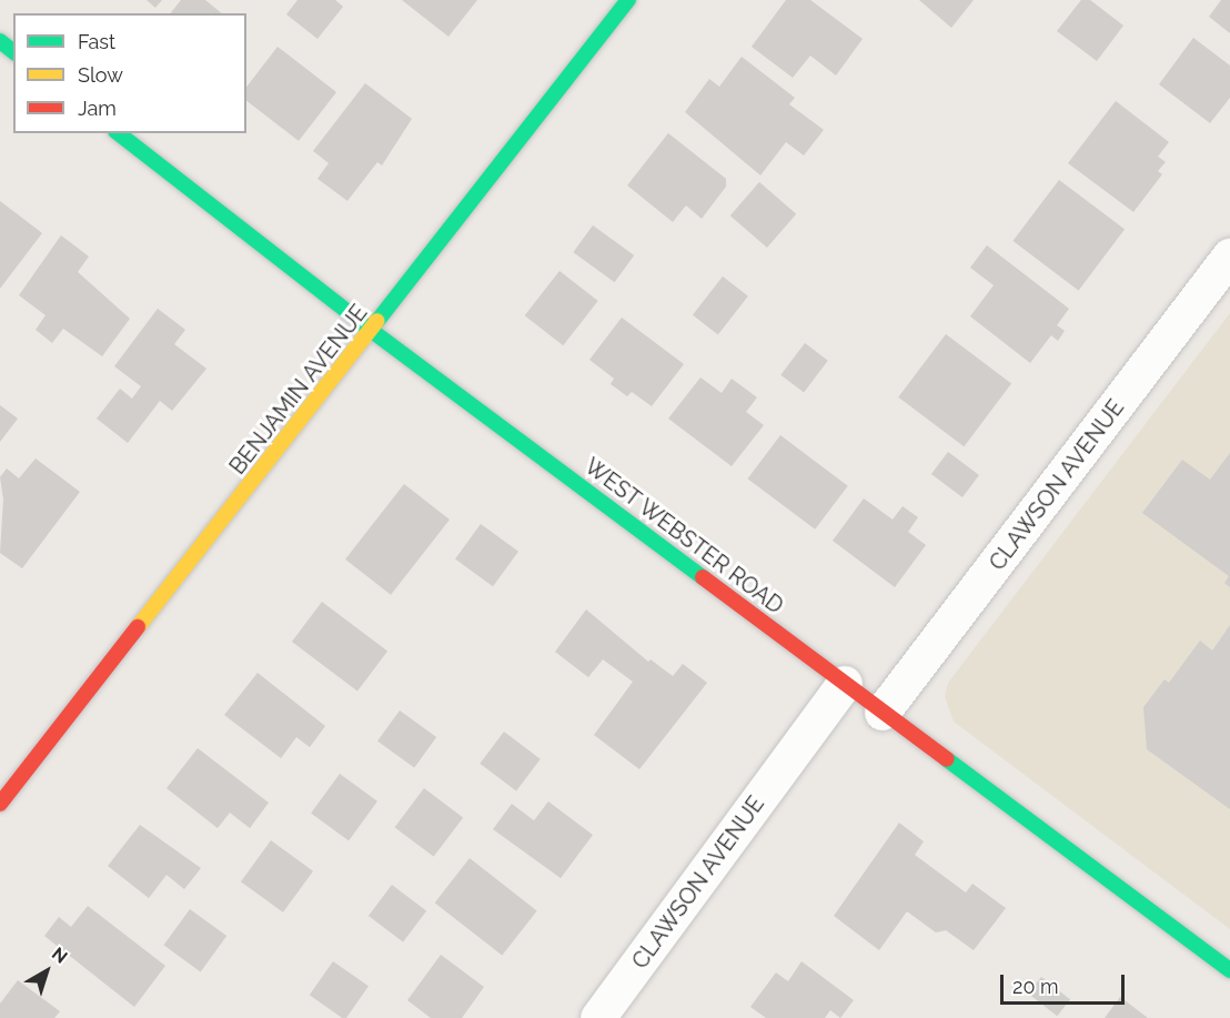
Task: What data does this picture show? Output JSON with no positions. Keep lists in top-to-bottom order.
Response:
{
  "streets": {
    "street": ["BENJAMIN AVENUE", "CLAWSON AVENUE", "WEST WEBSTER ROAD"]
  },
  "crossings": [
    ["BENJAMIN AVENUE", "WEST WEBSTER ROAD"],
    ["CLAWSON AVENUE", "WEST WEBSTER ROAD"]
  ],
  "legend": ["Fast", "Slow", "Jam"],
  "scale_bar": "20 m",
  "north": "top right"
}
